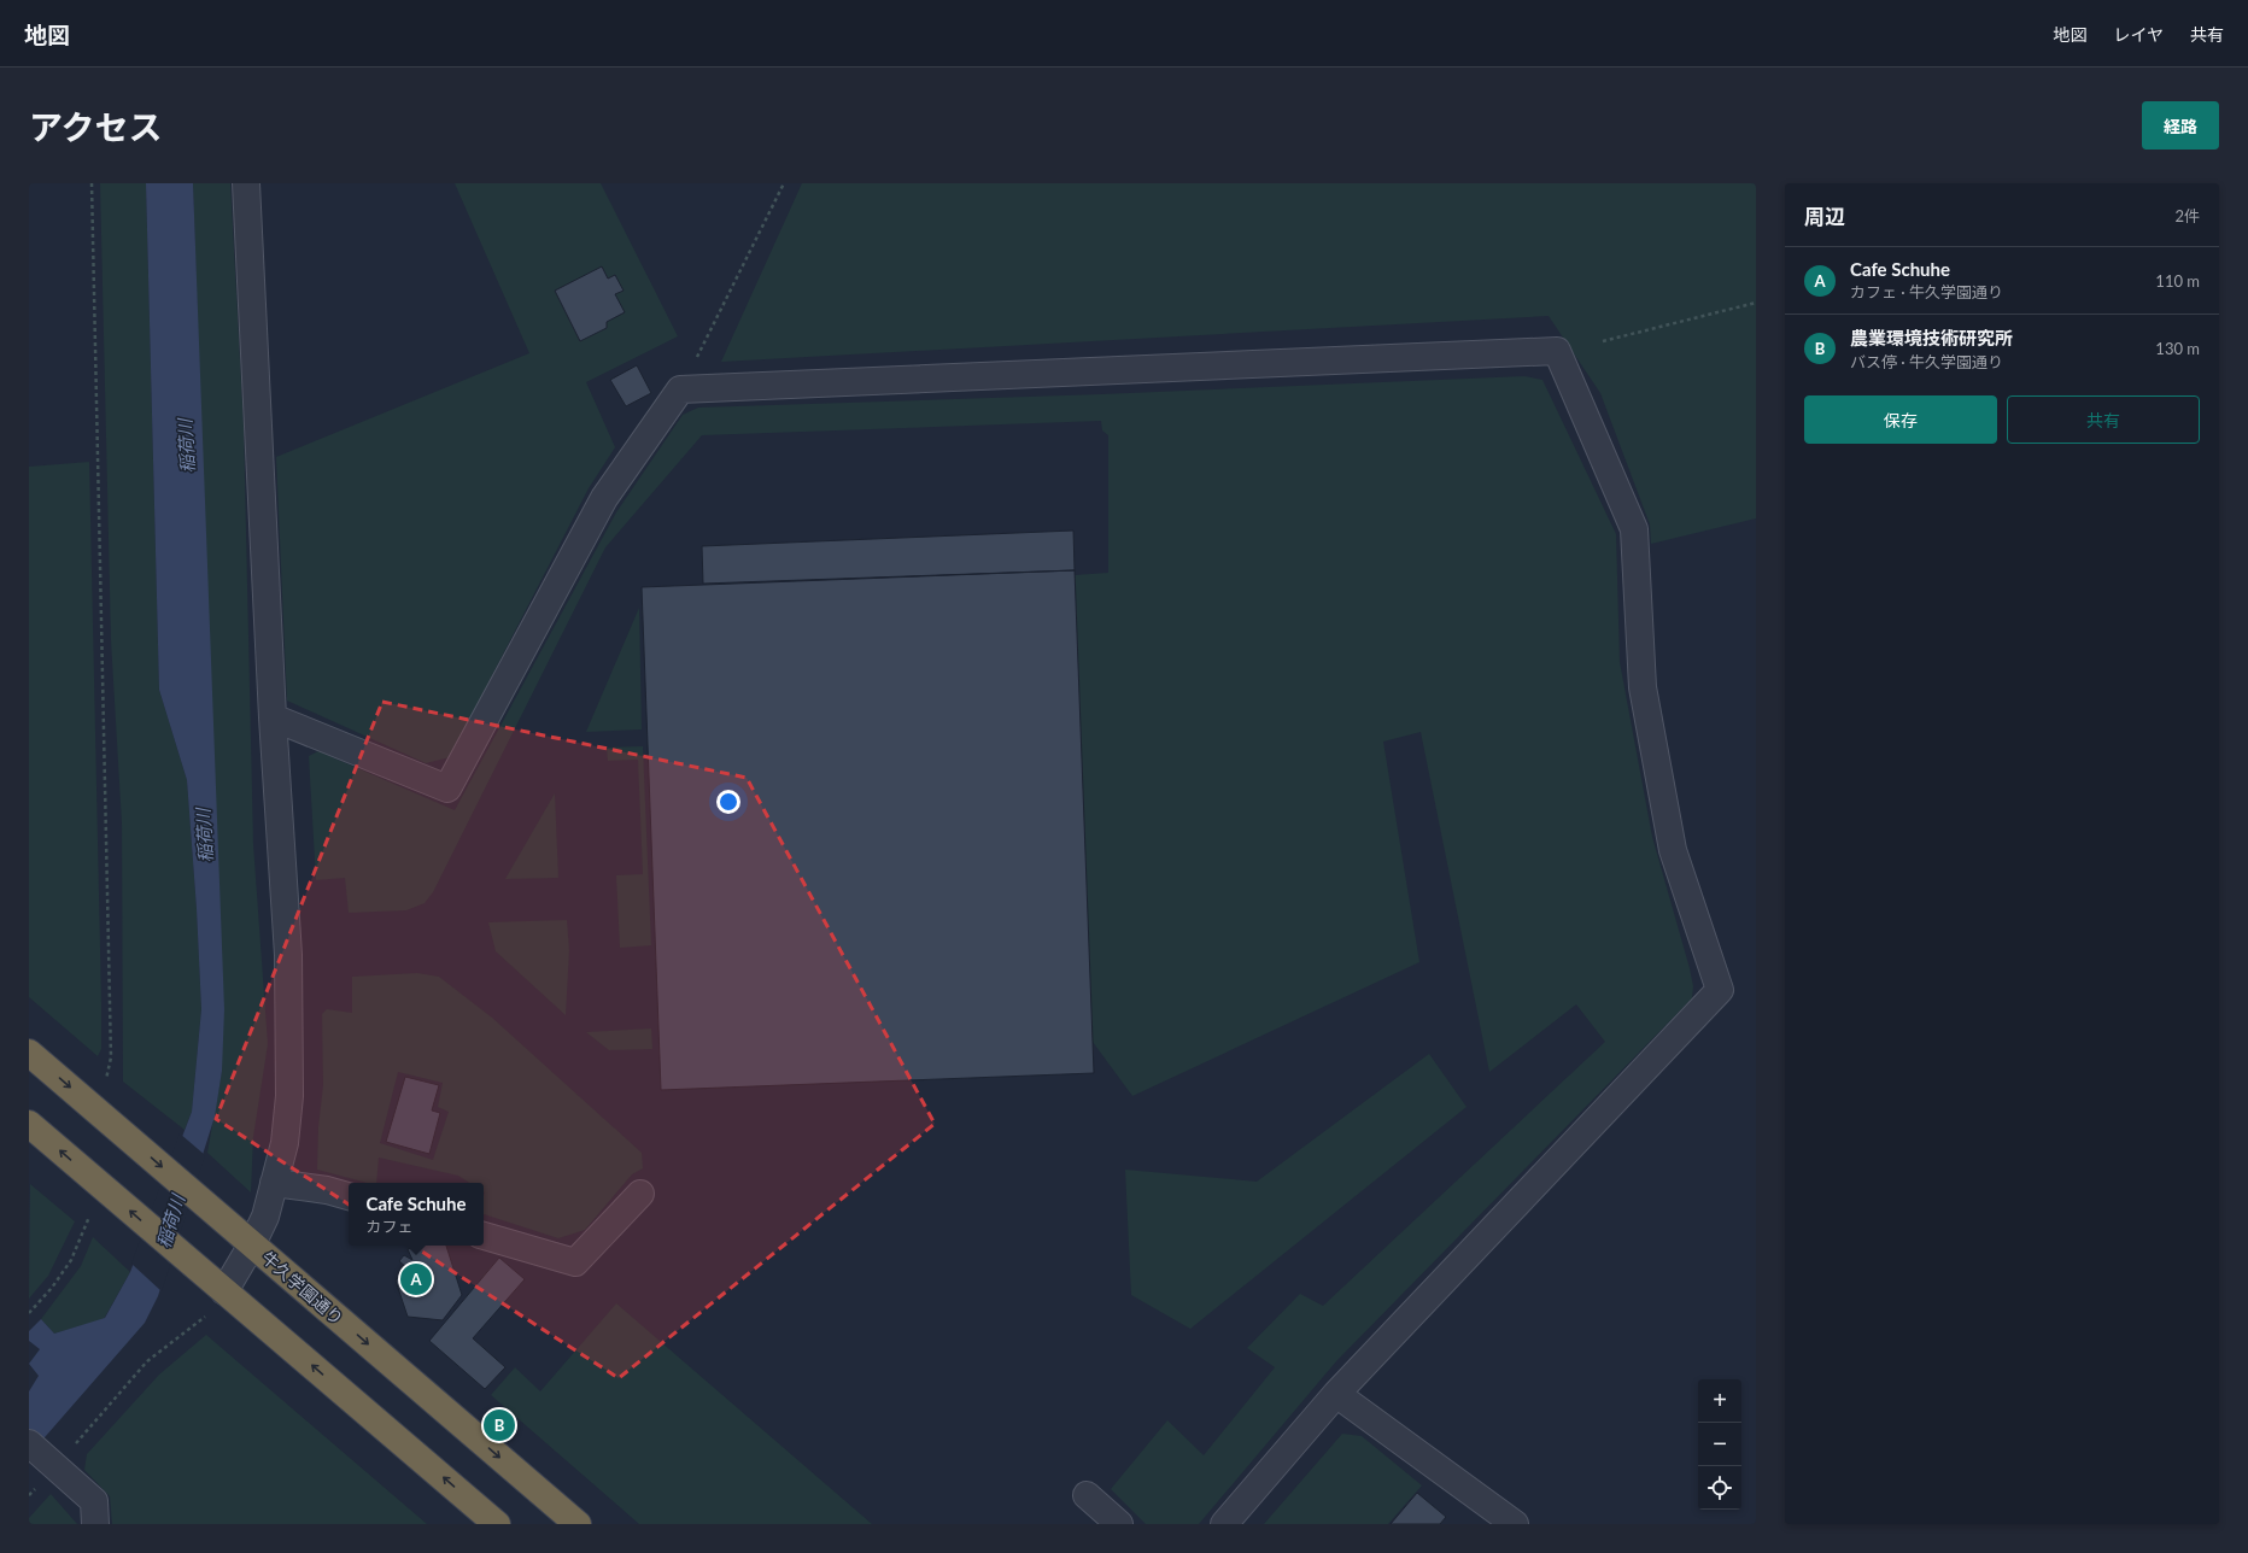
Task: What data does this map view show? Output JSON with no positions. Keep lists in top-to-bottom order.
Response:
{
  "streets": {
    "highway": ["牛久学園通り"]
  },
  "water": ["稲荷川"],
  "page": {
    "header": "地図",
    "nav": ["地図", "レイヤ", "共有"],
    "title": "アクセス",
    "buttons": [
      "経路",
      ["保存", "共有"]
    ],
    "heading": ["周辺", "2件"],
    "list": [
      {
        "mark": "A",
        "name": "Cafe Schuhe",
        "note": "カフェ · 牛久学園通り",
        "value": "110 m"
      },
      {
        "mark": "B",
        "name": "農業環境技術研究所",
        "note": "バス停 · 牛久学園通り",
        "value": "130 m"
      }
    ],
    "popup": ["Cafe Schuhe", "カフェ"],
    "pins": ["A", "B"],
    "map_buttons": ["+", "−"]
  }
}
